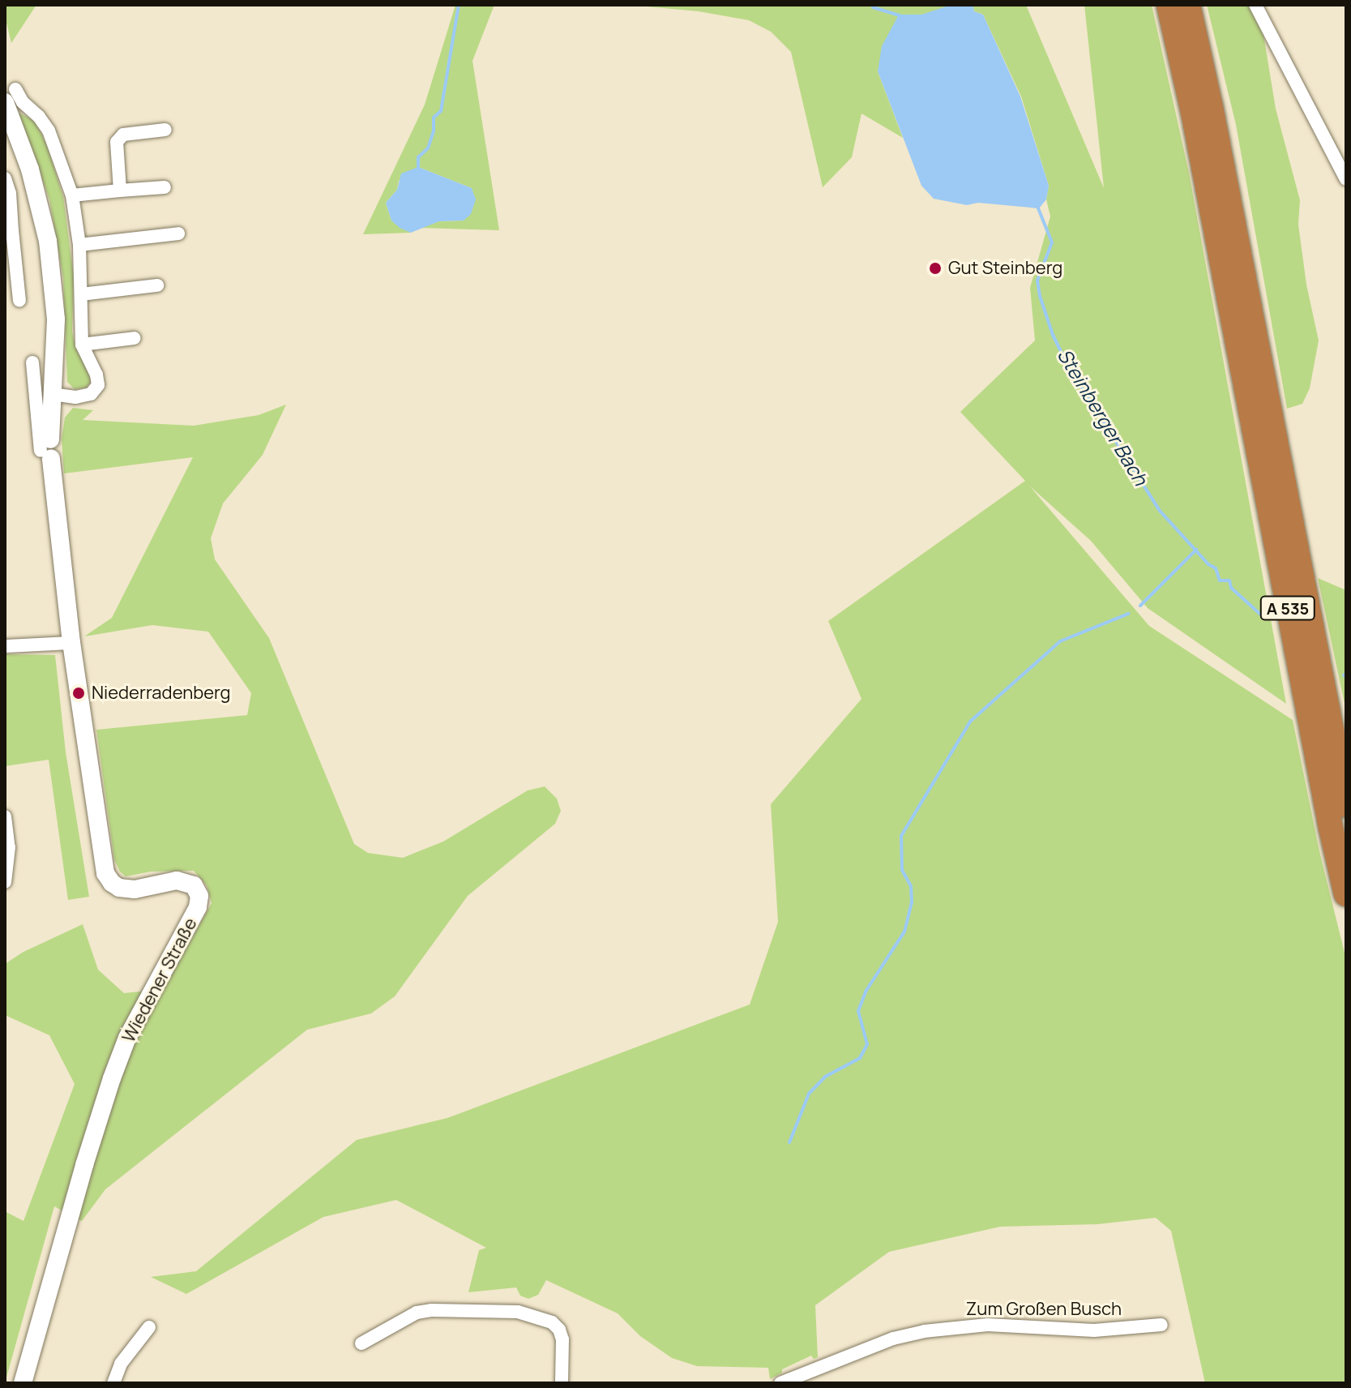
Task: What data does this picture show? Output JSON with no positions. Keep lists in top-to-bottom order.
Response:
{
  "streets": {
    "highway": ["A 535"],
    "main road": ["Wiedener Straße"],
    "street": ["Zum Großen Busch"]
  },
  "water": ["Steinberger Bach"],
  "places": ["Gut Steinberg", "Niederradenberg"]
}
